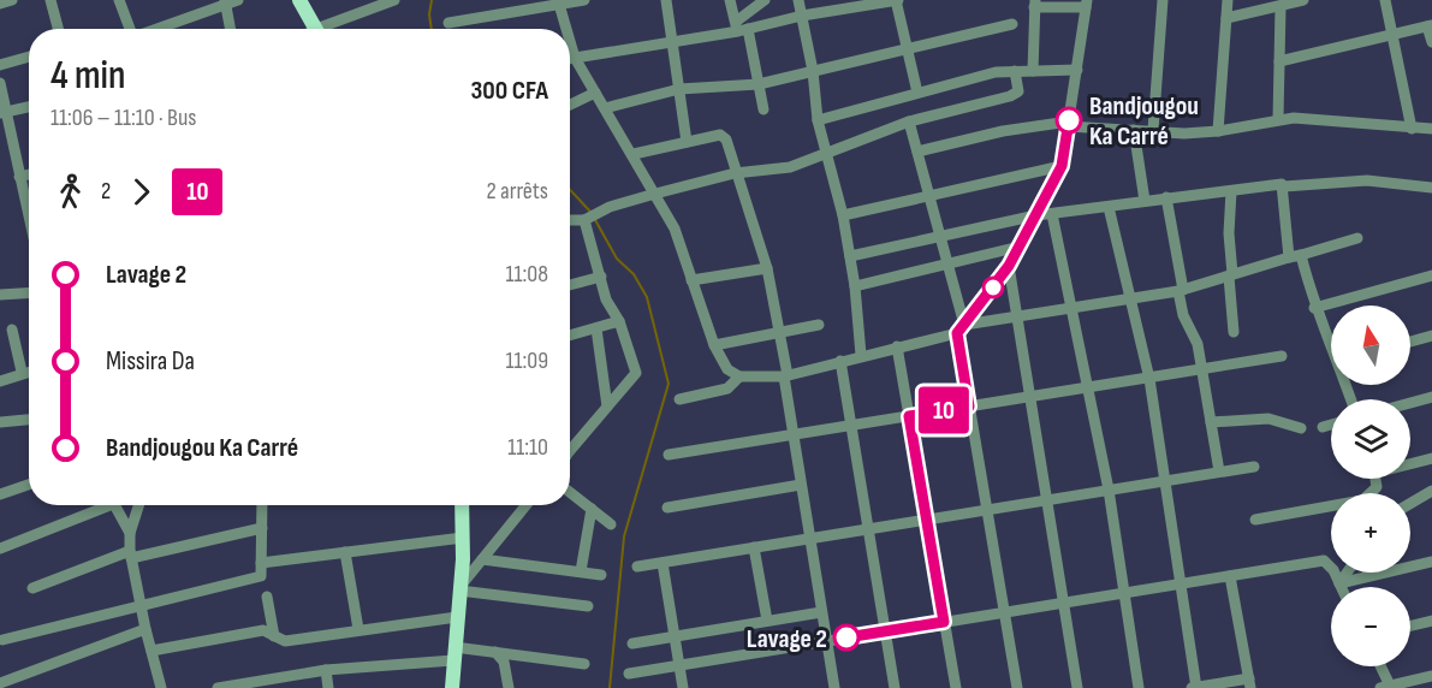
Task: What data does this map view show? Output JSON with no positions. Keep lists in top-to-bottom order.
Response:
{
  "places": ["Bandjougou Ka Carré", "Lavage 2"],
  "lines": ["bus line 10"],
  "north": "top",
  "page": {
    "on_map": "10",
    "heading": ["4 min", "11:06 – 11:10 · Bus", "300 CFA"],
    "legs": ["2", "10", "2 arrêts"],
    "list": [
      {
        "name": "Lavage 2",
        "value": "11:08"
      },
      {
        "name": "Missira Da",
        "value": "11:09"
      },
      {
        "name": "Bandjougou Ka Carré",
        "value": "11:10"
      }
    ],
    "map_buttons": ["+", "−"]
  }
}
